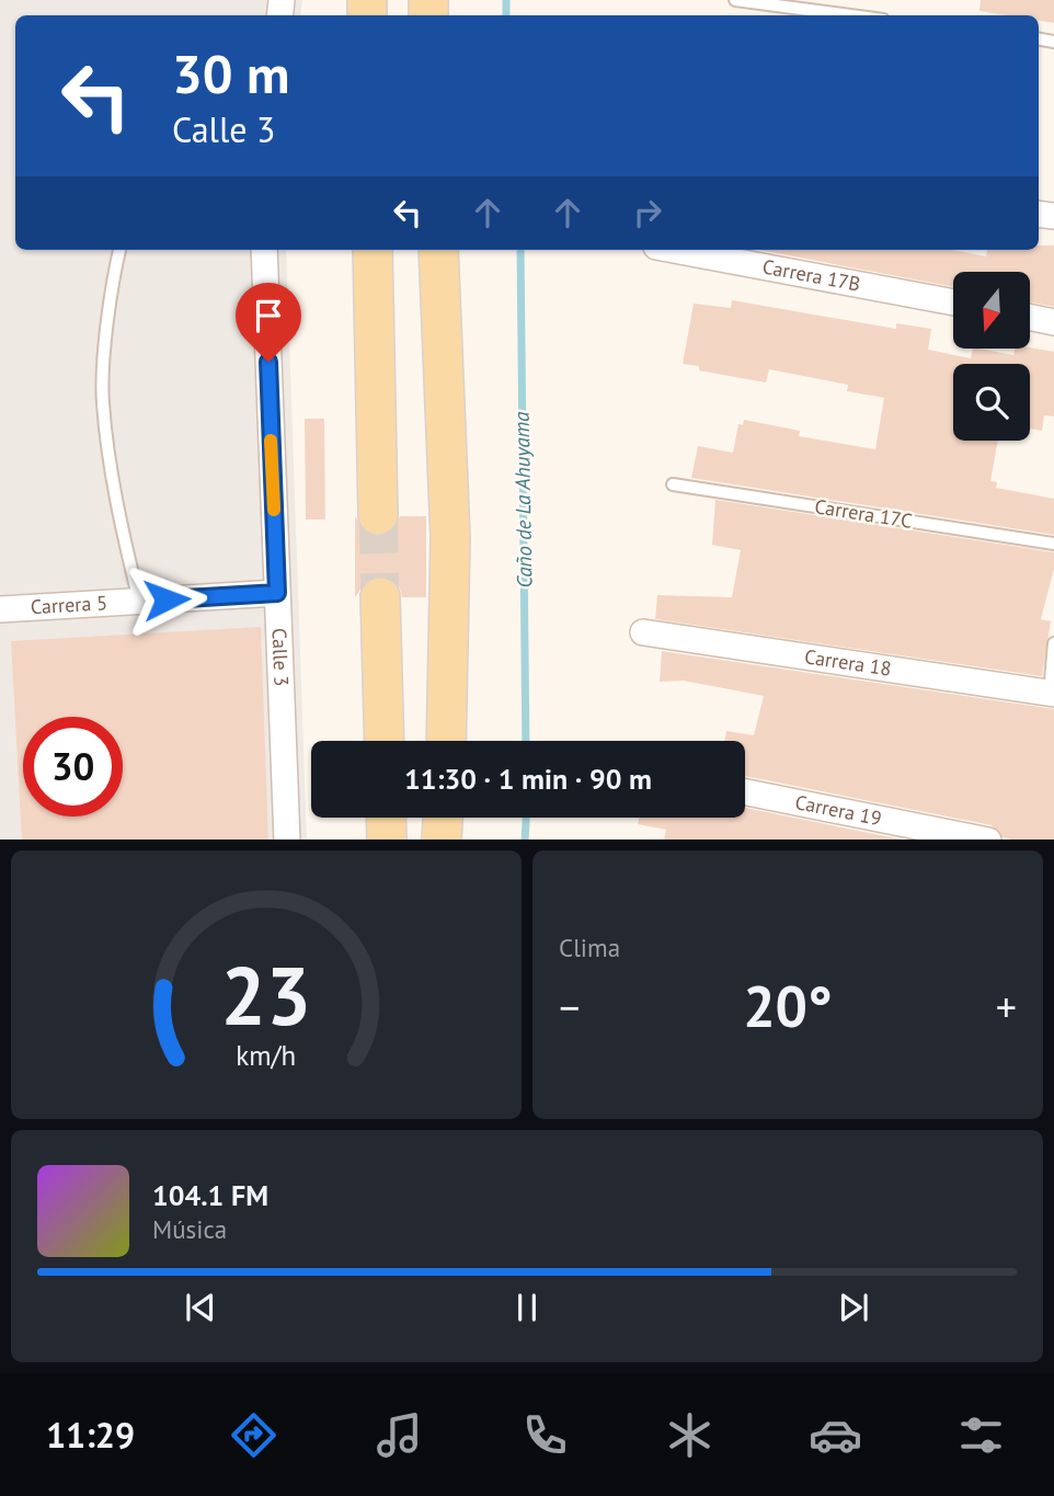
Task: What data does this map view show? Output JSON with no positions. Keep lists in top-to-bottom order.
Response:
{
  "streets": {
    "street": [
      "Carrera 17B",
      "Carrera 5",
      "Calle 3",
      "Carrera 18",
      "Carrera 19"
    ],
    "lane": ["Carrera 17C"]
  },
  "crossings": [
    ["Carrera 5", "Calle 3"]
  ],
  "water": ["Caño de La Ahuyama"],
  "north": "bottom",
  "page": {
    "turn": ["30 m", "Calle 3"],
    "limit": "30",
    "trip": "11:30 · 1 min · 90 m",
    "tile": "Clima",
    "heat": ["−", "20°", "+"],
    "song": ["104.1 FM", "Música"],
    "tabs": "11:29",
    "gauge": ["23", "km/h"]
  }
}
